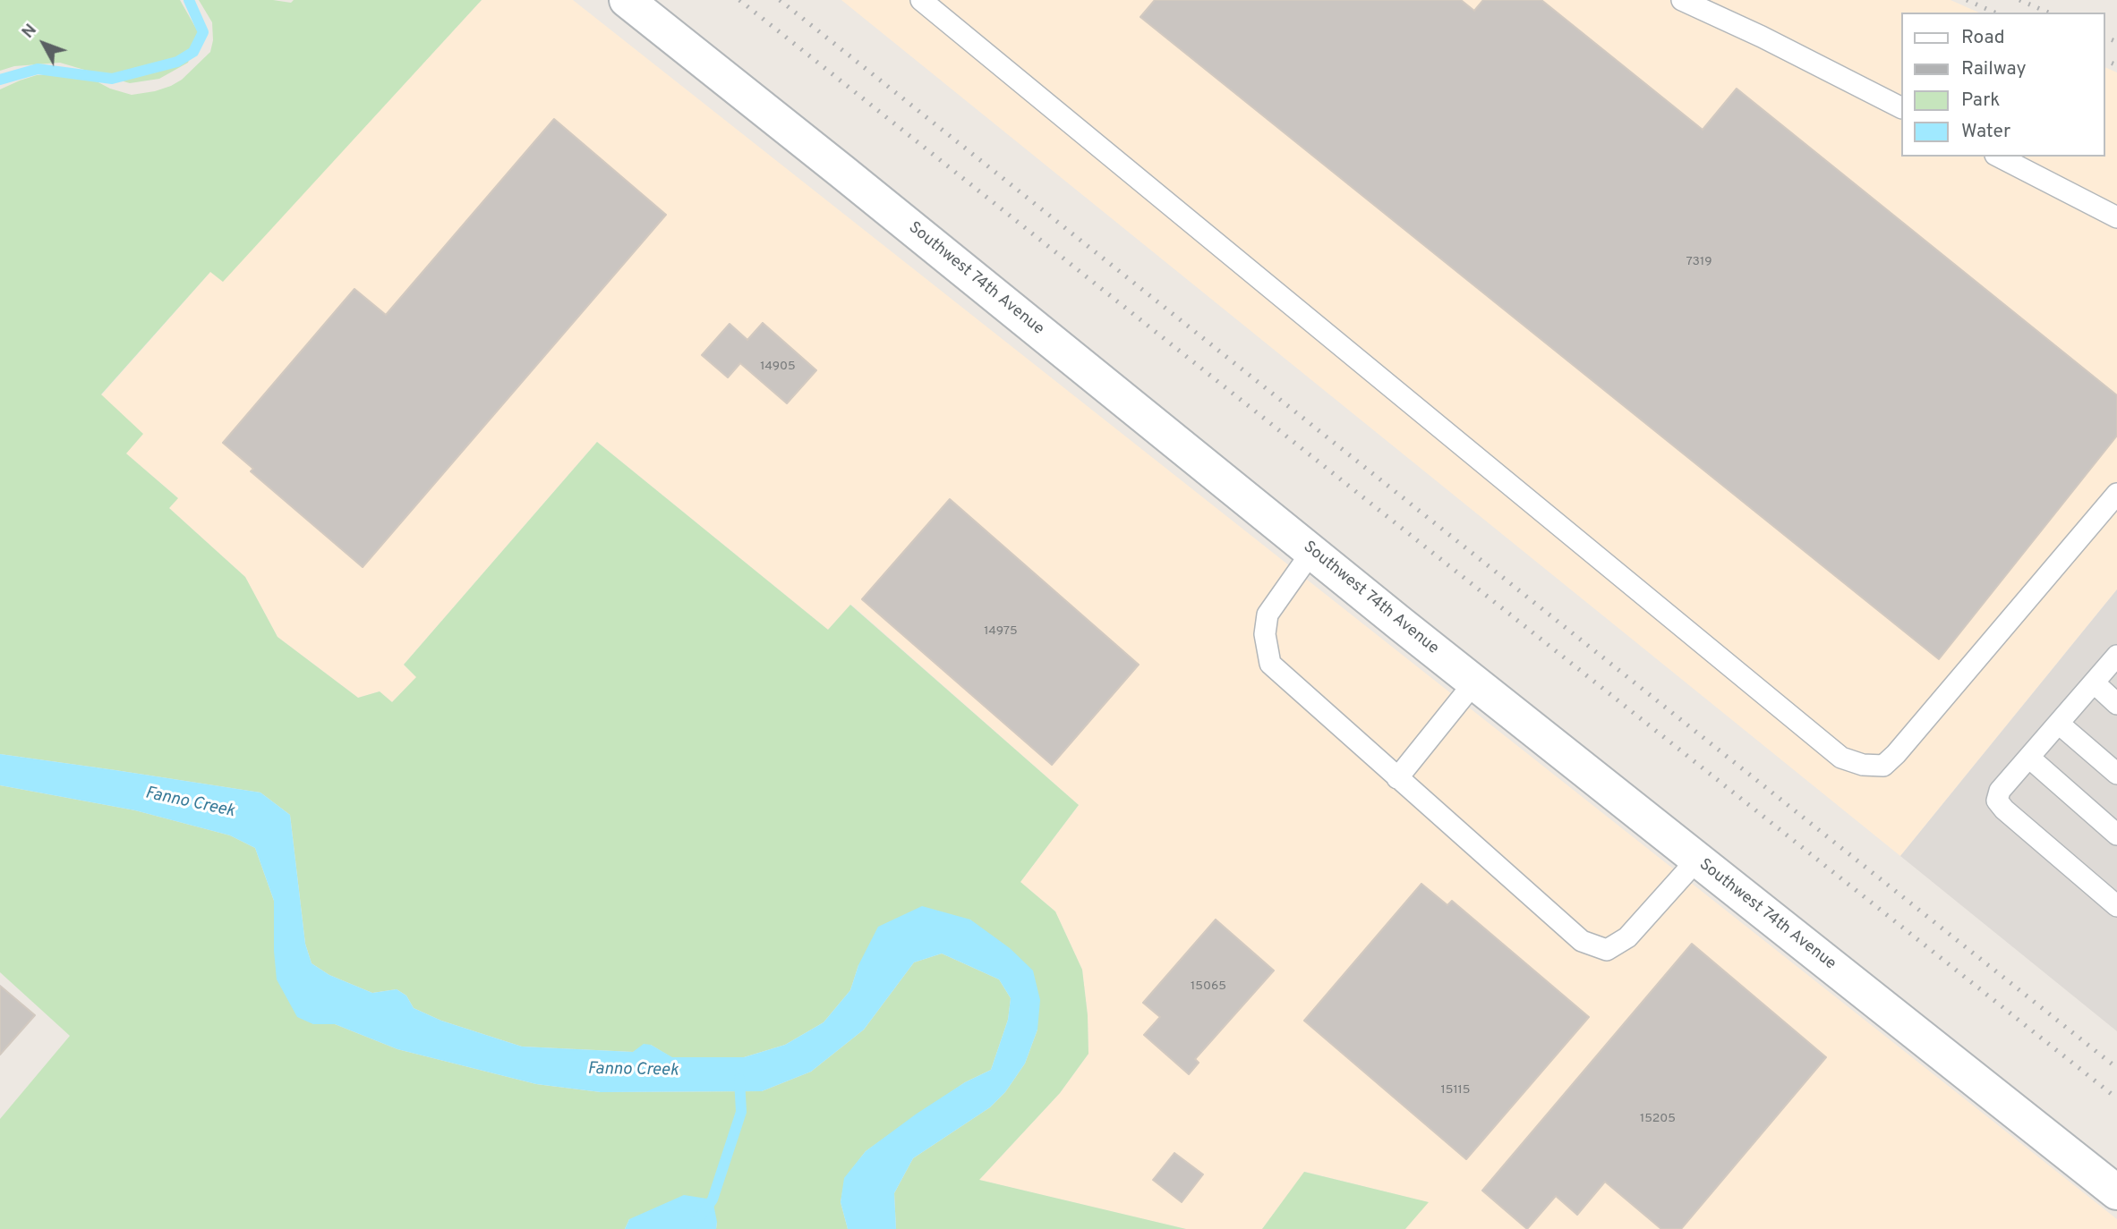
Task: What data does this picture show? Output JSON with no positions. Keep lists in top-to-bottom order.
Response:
{
  "streets": {
    "street": ["Southwest 74th Avenue"]
  },
  "water": ["Fanno Creek"],
  "house_numbers": [
    "7319",
    "14905",
    "14975",
    "15065",
    "15115",
    "15205"
  ],
  "legend": [
    "Road",
    "Railway",
    "Park",
    "Water"
  ],
  "north": "top left"
}
